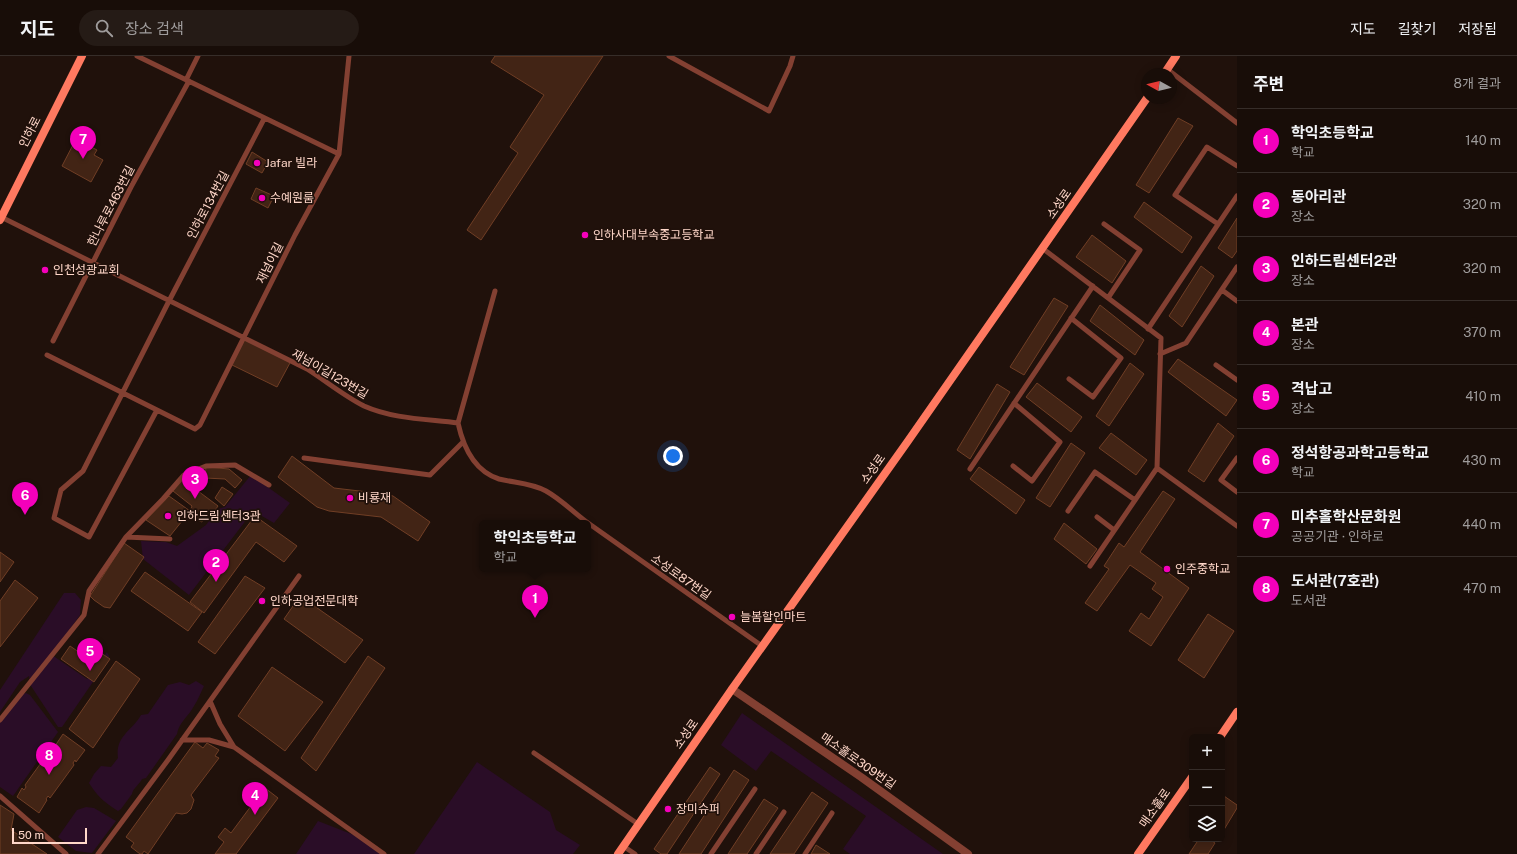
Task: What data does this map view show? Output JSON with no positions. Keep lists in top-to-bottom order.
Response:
{
  "streets": {
    "main road": ["인하로", "소성로", "매소홀로"],
    "street": ["매소홀로309번길"],
    "lane": [
      "인하로134번길",
      "한나루로463번길",
      "재넘이길",
      "재넘이길123번길",
      "소성로87번길"
    ]
  },
  "crossings": [
    ["인하로", "재넘이길123번길"],
    ["소성로", "소성로87번길"],
    ["소성로", "매소홀로309번길"],
    ["인하로134번길", "재넘이길"],
    ["인하로134번길", "재넘이길123번길"],
    ["한나루로463번길", "재넘이길123번길"],
    ["재넘이길", "재넘이길123번길"]
  ],
  "places": [
    "Jafar 빌라",
    "수예원룸",
    "인하사대부속중고등학교",
    "인천성광교회",
    "비룡재",
    "인하드림센터3관",
    "인주중학교",
    "인하공업전문대학",
    "늘봄할인마트",
    "장미슈퍼"
  ],
  "scale_bar": "50 m",
  "north": "left",
  "page": {
    "header": "지도",
    "search": "장소 검색",
    "nav": ["지도", "길찾기", "저장됨"],
    "heading": ["주변", "8개 결과"],
    "list": [
      {
        "mark": "1",
        "name": "학익초등학교",
        "note": "학교",
        "value": "140 m"
      },
      {
        "mark": "2",
        "name": "동아리관",
        "note": "장소",
        "value": "320 m"
      },
      {
        "mark": "3",
        "name": "인하드림센터2관",
        "note": "장소",
        "value": "320 m"
      },
      {
        "mark": "4",
        "name": "본관",
        "note": "장소",
        "value": "370 m"
      },
      {
        "mark": "5",
        "name": "격납고",
        "note": "장소",
        "value": "410 m"
      },
      {
        "mark": "6",
        "name": "정석항공과학고등학교",
        "note": "학교",
        "value": "430 m"
      },
      {
        "mark": "7",
        "name": "미추홀학산문화원",
        "note": "공공기관 · 인하로",
        "value": "440 m"
      },
      {
        "mark": "8",
        "name": "도서관(7호관)",
        "note": "도서관",
        "value": "470 m"
      }
    ],
    "pins": [
      "7",
      "3",
      "6",
      "2",
      "1",
      "5",
      "8",
      "4"
    ],
    "popup": ["학익초등학교", "학교"],
    "map_buttons": ["+", "−"],
    "scale": "50 m"
  }
}
